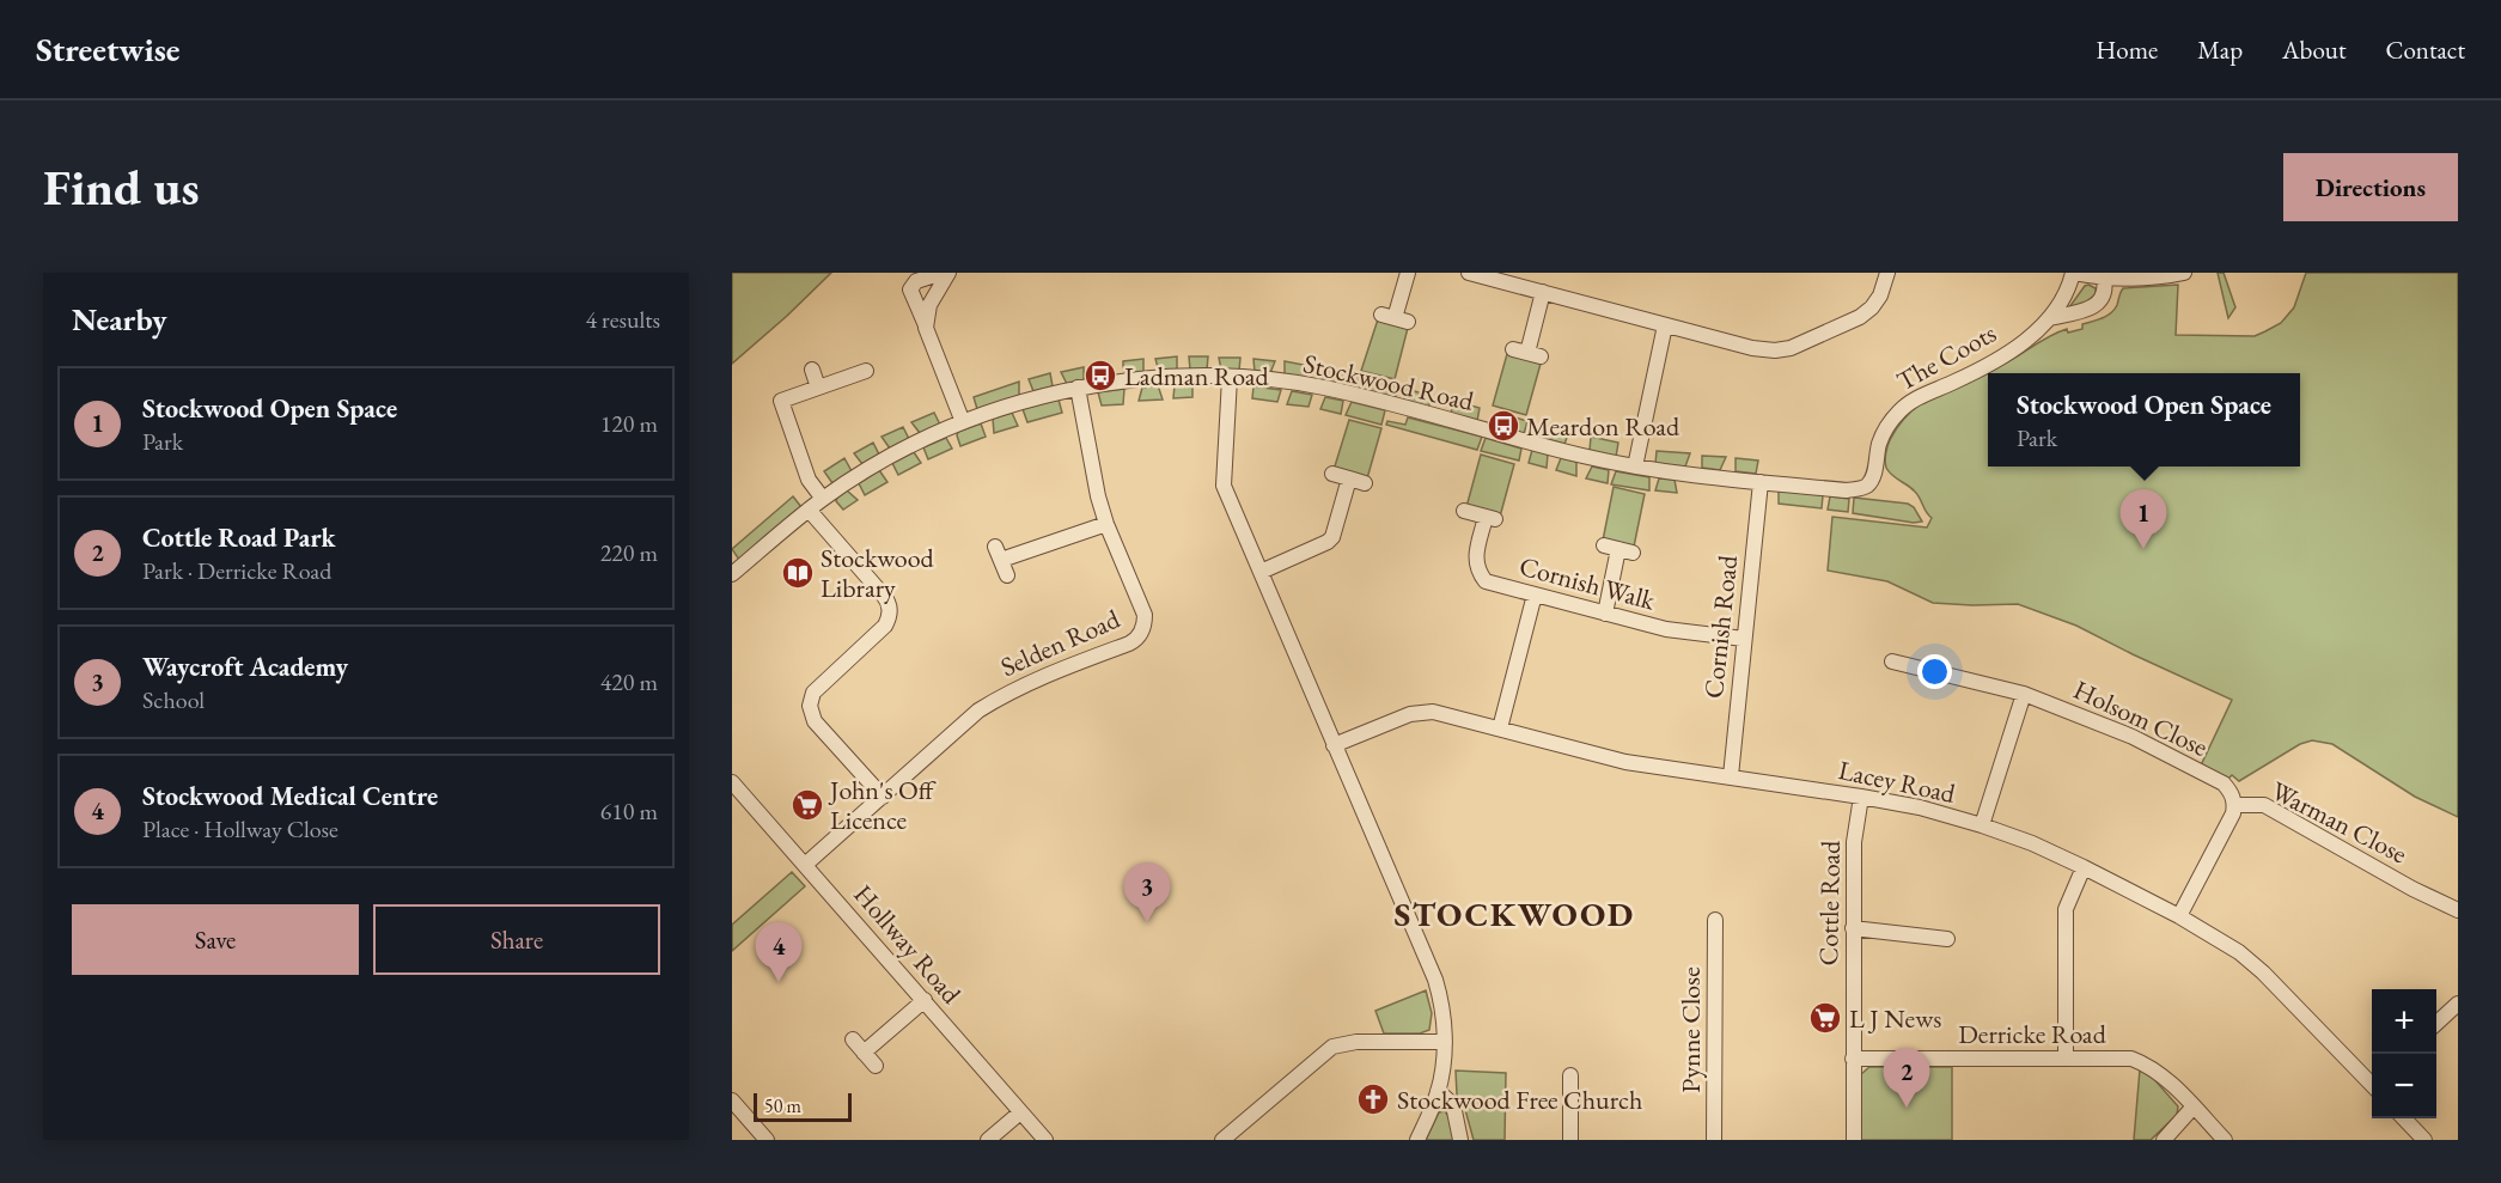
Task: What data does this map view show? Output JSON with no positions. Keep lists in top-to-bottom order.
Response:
{
  "streets": {
    "street": [
      "The Coots",
      "Stockwood Road",
      "Cornish Walk",
      "Cornish Road",
      "Selden Road",
      "Holsom Close",
      "Lacey Road",
      "Warman Close",
      "Cottle Road",
      "Hollway Road",
      "Pynne Close",
      "Derricke Road"
    ]
  },
  "crossings": [
    ["The Coots", "Stockwood Road"],
    ["Stockwood Road", "Cornish Road"],
    ["Stockwood Road", "Selden Road"],
    ["Cornish Walk", "Cornish Road"],
    ["Cornish Road", "Lacey Road"],
    ["Selden Road", "Hollway Road"],
    ["Holsom Close", "Warman Close"],
    ["Lacey Road", "Cottle Road"],
    ["Cottle Road", "Derricke Road"]
  ],
  "districts": ["STOCKWOOD"],
  "places": {
    "bus stop": ["Ladman Road", "Meardon Road"],
    "library": ["Stockwood Library"],
    "supermarket": ["John's Off Licence", "L J News"],
    "church": ["Stockwood Free Church"]
  },
  "scale_bar": "50 m",
  "page": {
    "header": "Streetwise",
    "nav": [
      "Home",
      "Map",
      "About",
      "Contact"
    ],
    "buttons": [
      "Directions",
      ["Save", "Share"]
    ],
    "title": "Find us",
    "heading": ["Nearby", "4 results"],
    "list": [
      {
        "mark": "1",
        "name": "Stockwood Open Space",
        "note": "Park",
        "value": "120 m"
      },
      {
        "mark": "2",
        "name": "Cottle Road Park",
        "note": "Park · Derricke Road",
        "value": "220 m"
      },
      {
        "mark": "3",
        "name": "Waycroft Academy",
        "note": "School",
        "value": "420 m"
      },
      {
        "mark": "4",
        "name": "Stockwood Medical Centre",
        "note": "Place · Hollway Close",
        "value": "610 m"
      }
    ],
    "popup": ["Stockwood Open Space", "Park"],
    "pins": [
      "1",
      "3",
      "4",
      "2"
    ],
    "map_buttons": ["+", "−"],
    "scale": "50 m"
  }
}
